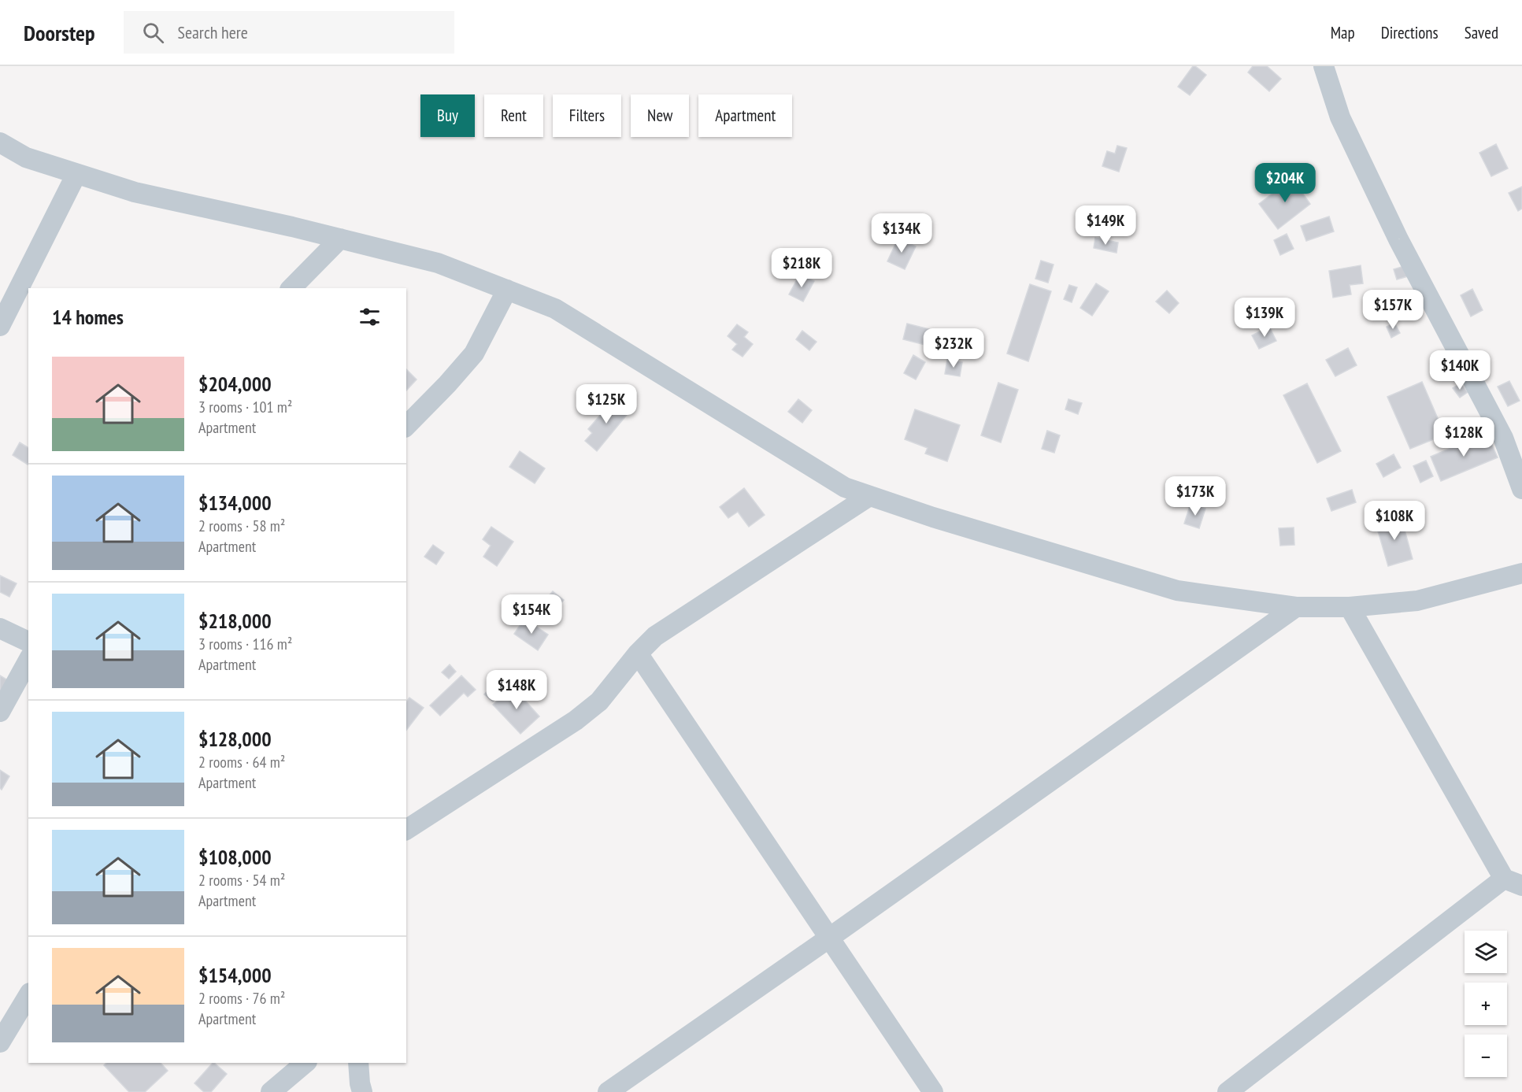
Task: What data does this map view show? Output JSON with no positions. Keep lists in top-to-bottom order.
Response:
{
  "page": {
    "header": "Doorstep",
    "search": "Search here",
    "nav": ["Map", "Directions", "Saved"],
    "chip": [
      "Buy",
      "Rent",
      "Filters",
      "New",
      "Apartment"
    ],
    "price": [
      "$204K",
      "$149K",
      "$134K",
      "$218K",
      "$157K",
      "$139K",
      "$232K",
      "$140K",
      "$125K",
      "$128K",
      "$173K",
      "$108K",
      "$154K",
      "$148K"
    ],
    "heading": "14 homes",
    "list": [
      {
        "name": "$204,000",
        "note": "3 rooms · 101 m² · Apartment"
      },
      {
        "name": "$134,000",
        "note": "2 rooms · 58 m² · Apartment"
      },
      {
        "name": "$218,000",
        "note": "3 rooms · 116 m² · Apartment"
      },
      {
        "name": "$128,000",
        "note": "2 rooms · 64 m² · Apartment"
      },
      {
        "name": "$108,000",
        "note": "2 rooms · 54 m² · Apartment"
      },
      {
        "name": "$154,000",
        "note": "2 rooms · 76 m² · Apartment"
      }
    ],
    "map_buttons": ["+", "−"]
  }
}
